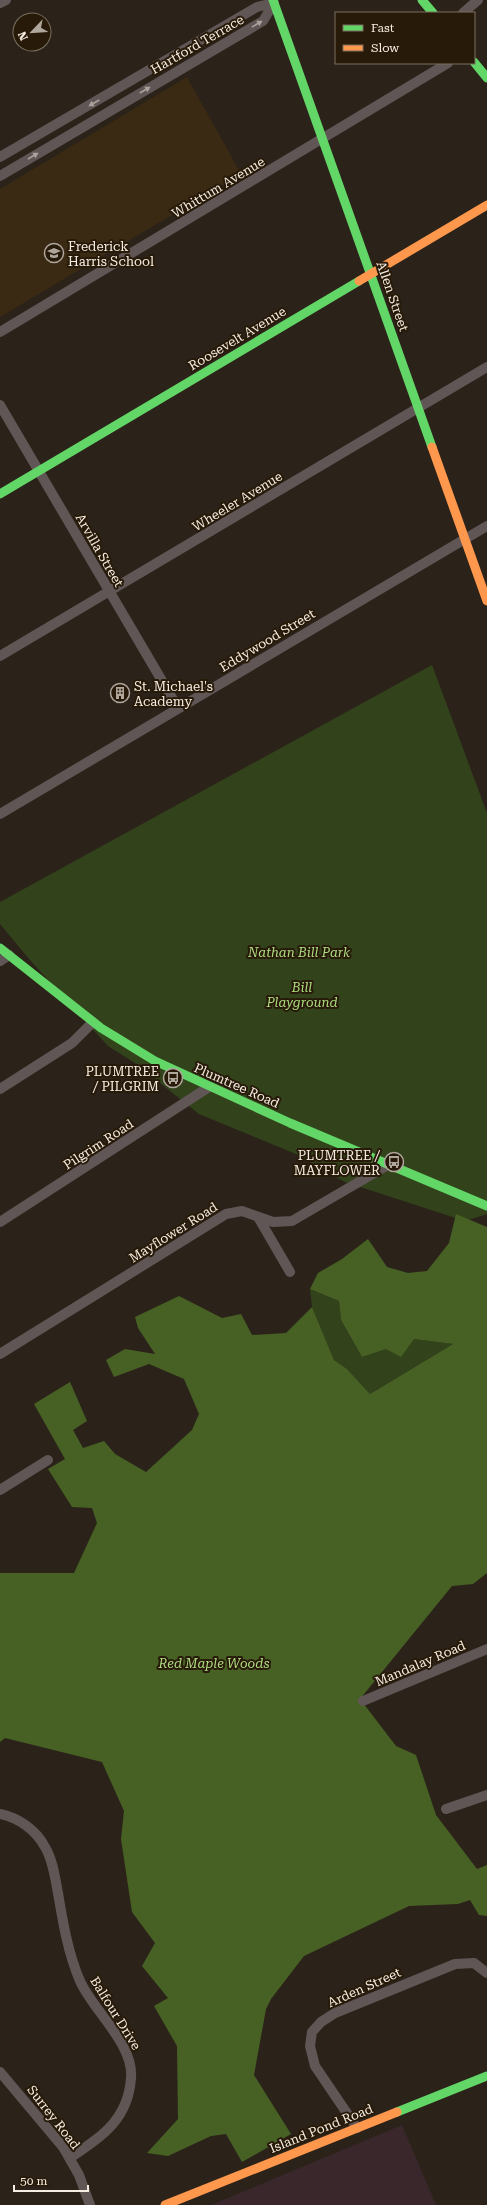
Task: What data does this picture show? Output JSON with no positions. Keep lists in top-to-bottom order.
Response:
{
  "streets": {
    "street": [
      "Hartford Terrace",
      "Whittum Avenue",
      "Allen Street",
      "Roosevelt Avenue",
      "Wheeler Avenue",
      "Arvilla Street",
      "Eddywood Street",
      "Plumtree Road",
      "Pilgrim Road",
      "Mayflower Road",
      "Mandalay Road",
      "Arden Street",
      "Balfour Drive",
      "Surrey Road",
      "Island Pond Road"
    ]
  },
  "crossings": [
    ["Hartford Terrace", "Allen Street"],
    ["Whittum Avenue", "Allen Street"],
    ["Allen Street", "Roosevelt Avenue"],
    ["Allen Street", "Wheeler Avenue"],
    ["Allen Street", "Eddywood Street"],
    ["Roosevelt Avenue", "Arvilla Street"],
    ["Wheeler Avenue", "Arvilla Street"],
    ["Arvilla Street", "Eddywood Street"],
    ["Plumtree Road", "Pilgrim Road"],
    ["Plumtree Road", "Mayflower Road"],
    ["Arden Street", "Island Pond Road"],
    ["Balfour Drive", "Surrey Road"]
  ],
  "parks": ["Nathan Bill Park", "Bill Playground", "Red Maple Woods"],
  "places": {
    "school or university": ["Frederick Harris School"],
    "building": ["St. Michael's Academy"],
    "bus stop": ["PLUMTREE / PILGRIM", "PLUMTREE / MAYFLOWER"]
  },
  "legend": ["Fast", "Slow"],
  "scale_bar": "50 m",
  "north": "bottom left"
}
